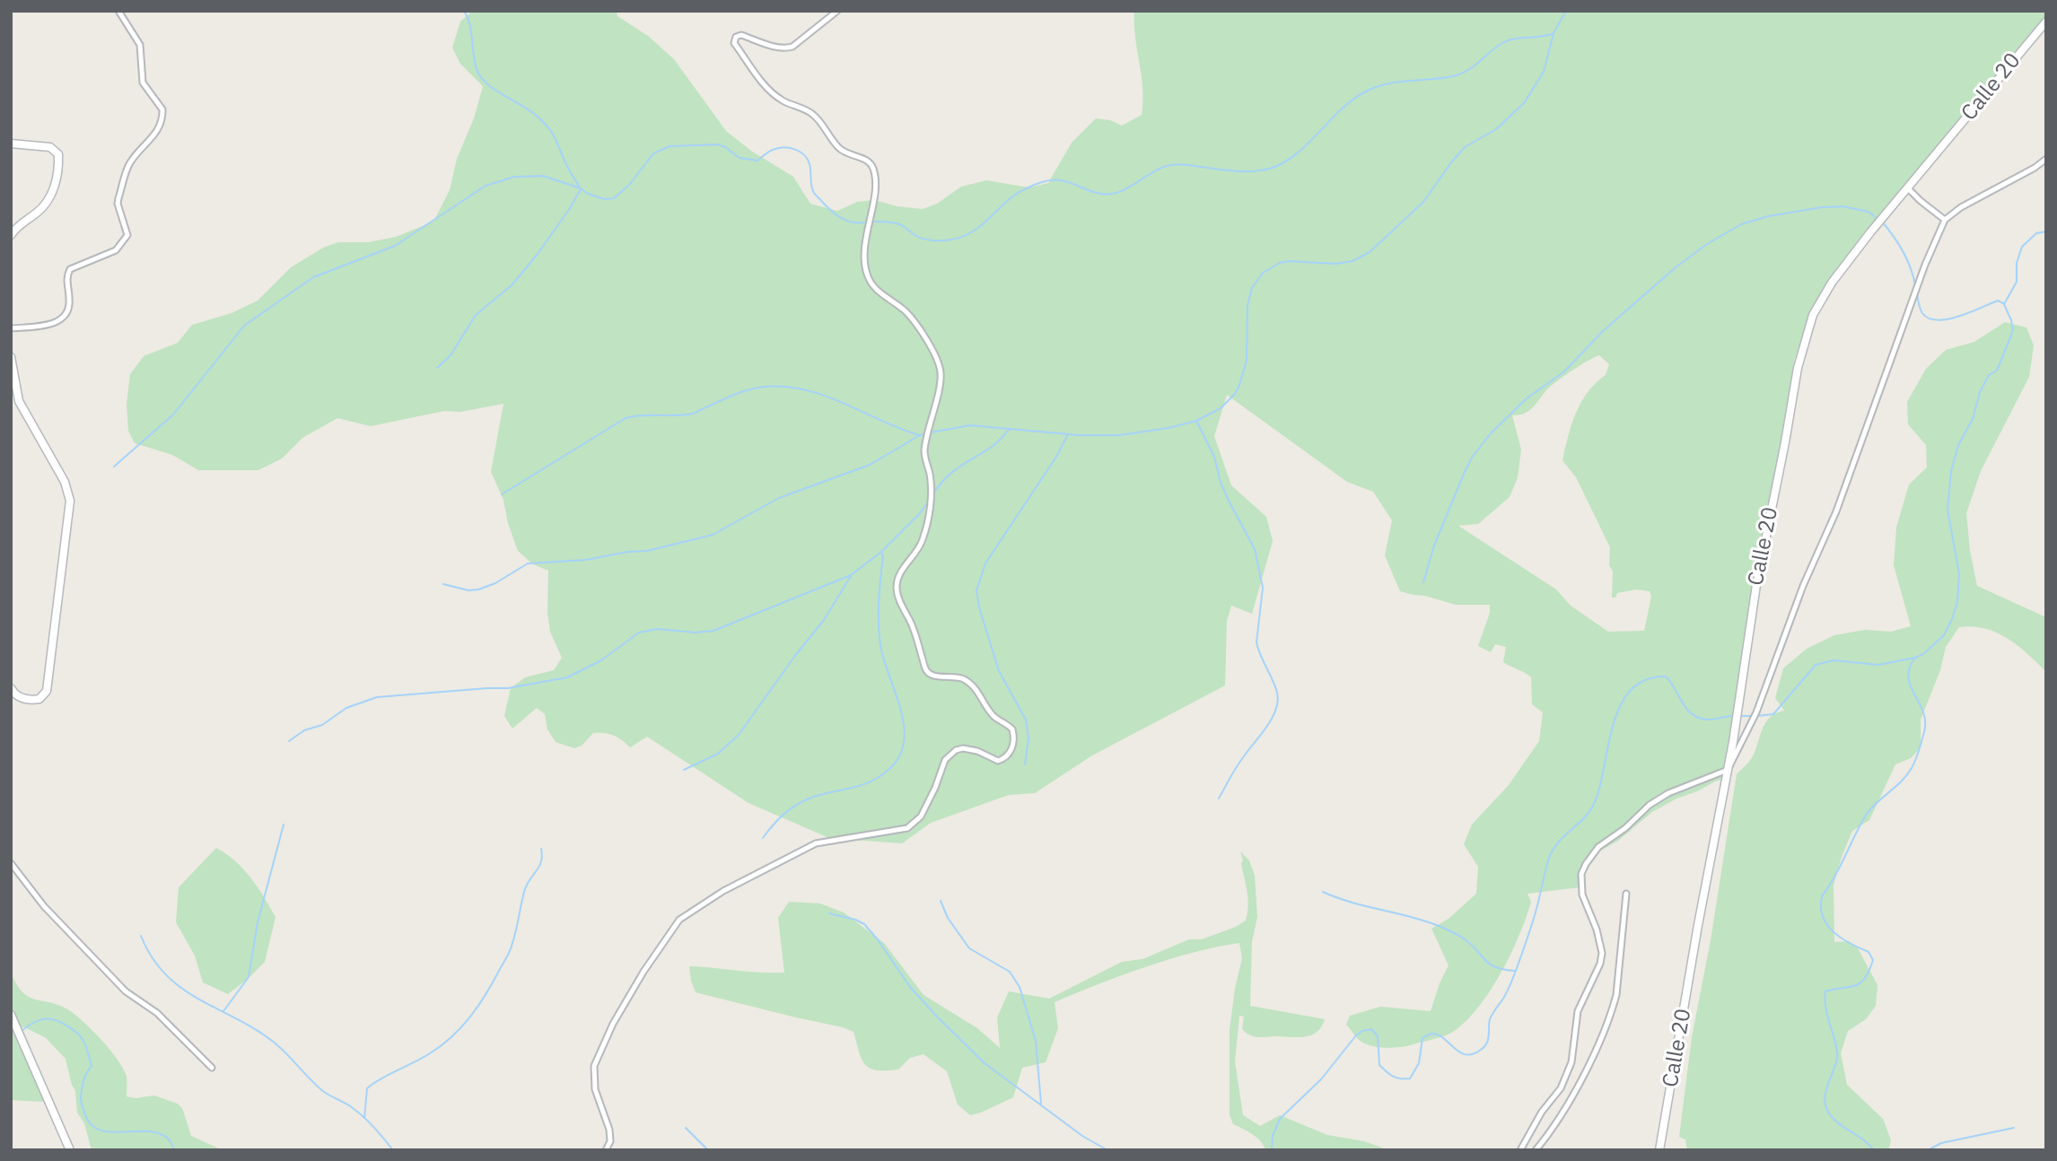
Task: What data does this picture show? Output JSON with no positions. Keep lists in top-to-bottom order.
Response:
{
  "streets": {
    "main road": ["Calle 20"]
  }
}
